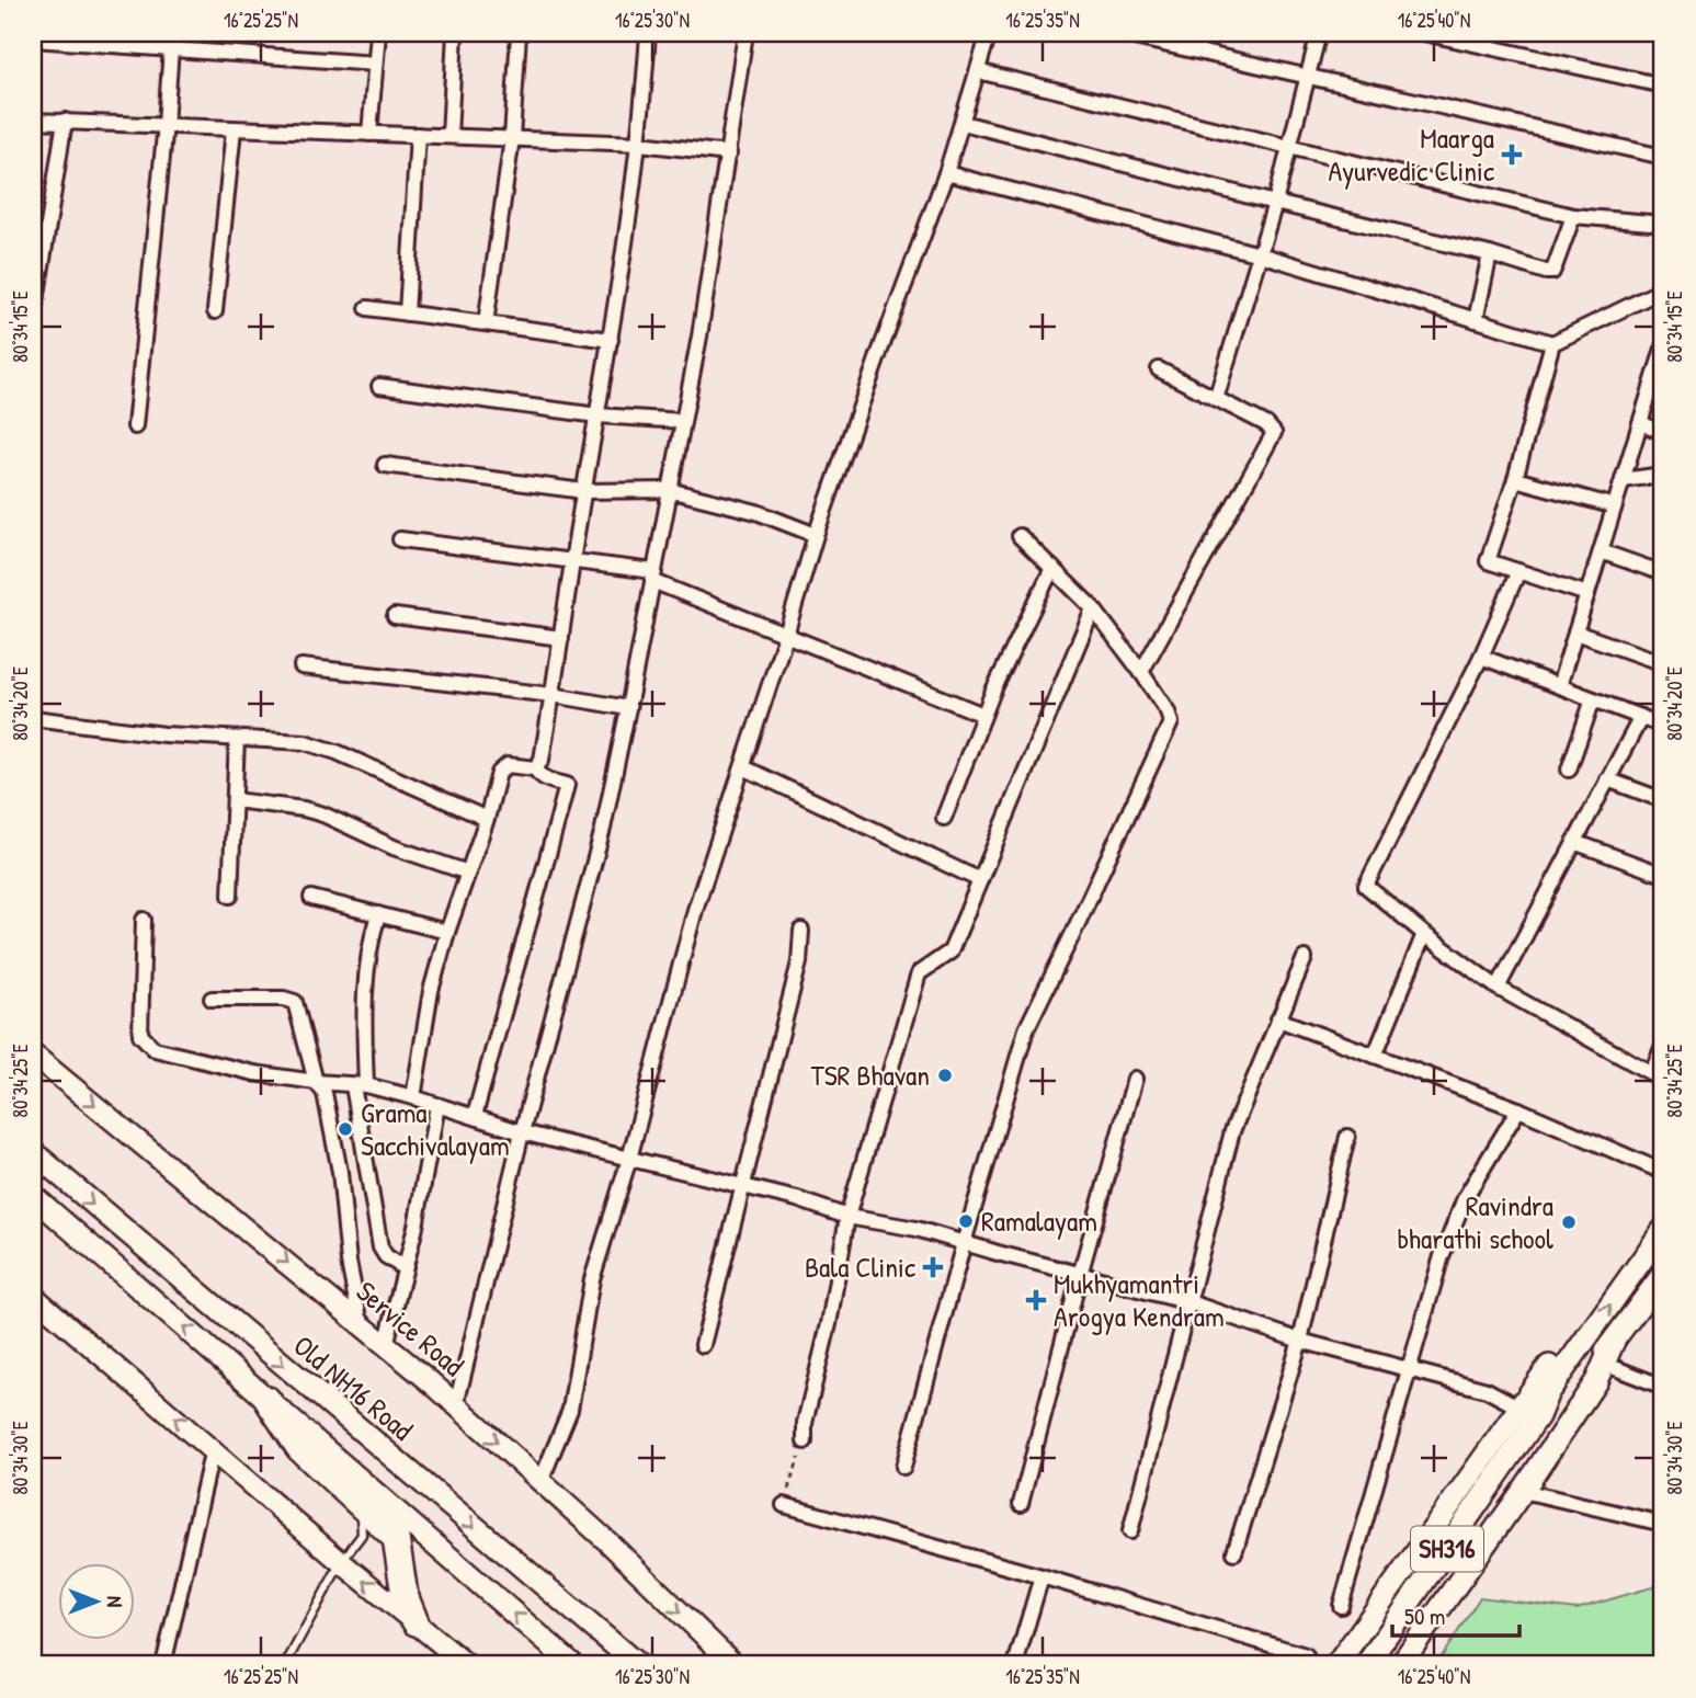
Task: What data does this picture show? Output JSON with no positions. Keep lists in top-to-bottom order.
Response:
{
  "streets": {
    "main road": ["Old NH16 Road", "SH316"],
    "street": ["Service Road"]
  },
  "one_way": ["Service Road"],
  "places": {
    "health": ["Maarga Ayurvedic Clinic", "Bala Clinic", "Mukhyamantri Arogya Kendram"],
    "other": [
      "TSR Bhavan",
      "Grama Sacchivalayam",
      "Ramalayam",
      "Ravindra bharathi school"
    ]
  },
  "scale_bar": "50 m",
  "north": "right",
  "coordinates": [
    "16°25'25\"N",
    "16°25'30\"N",
    "16°25'35\"N",
    "16°25'40\"N",
    "80°34'15\"E",
    "80°34'20\"E",
    "80°34'25\"E",
    "80°34'30\"E"
  ]
}
